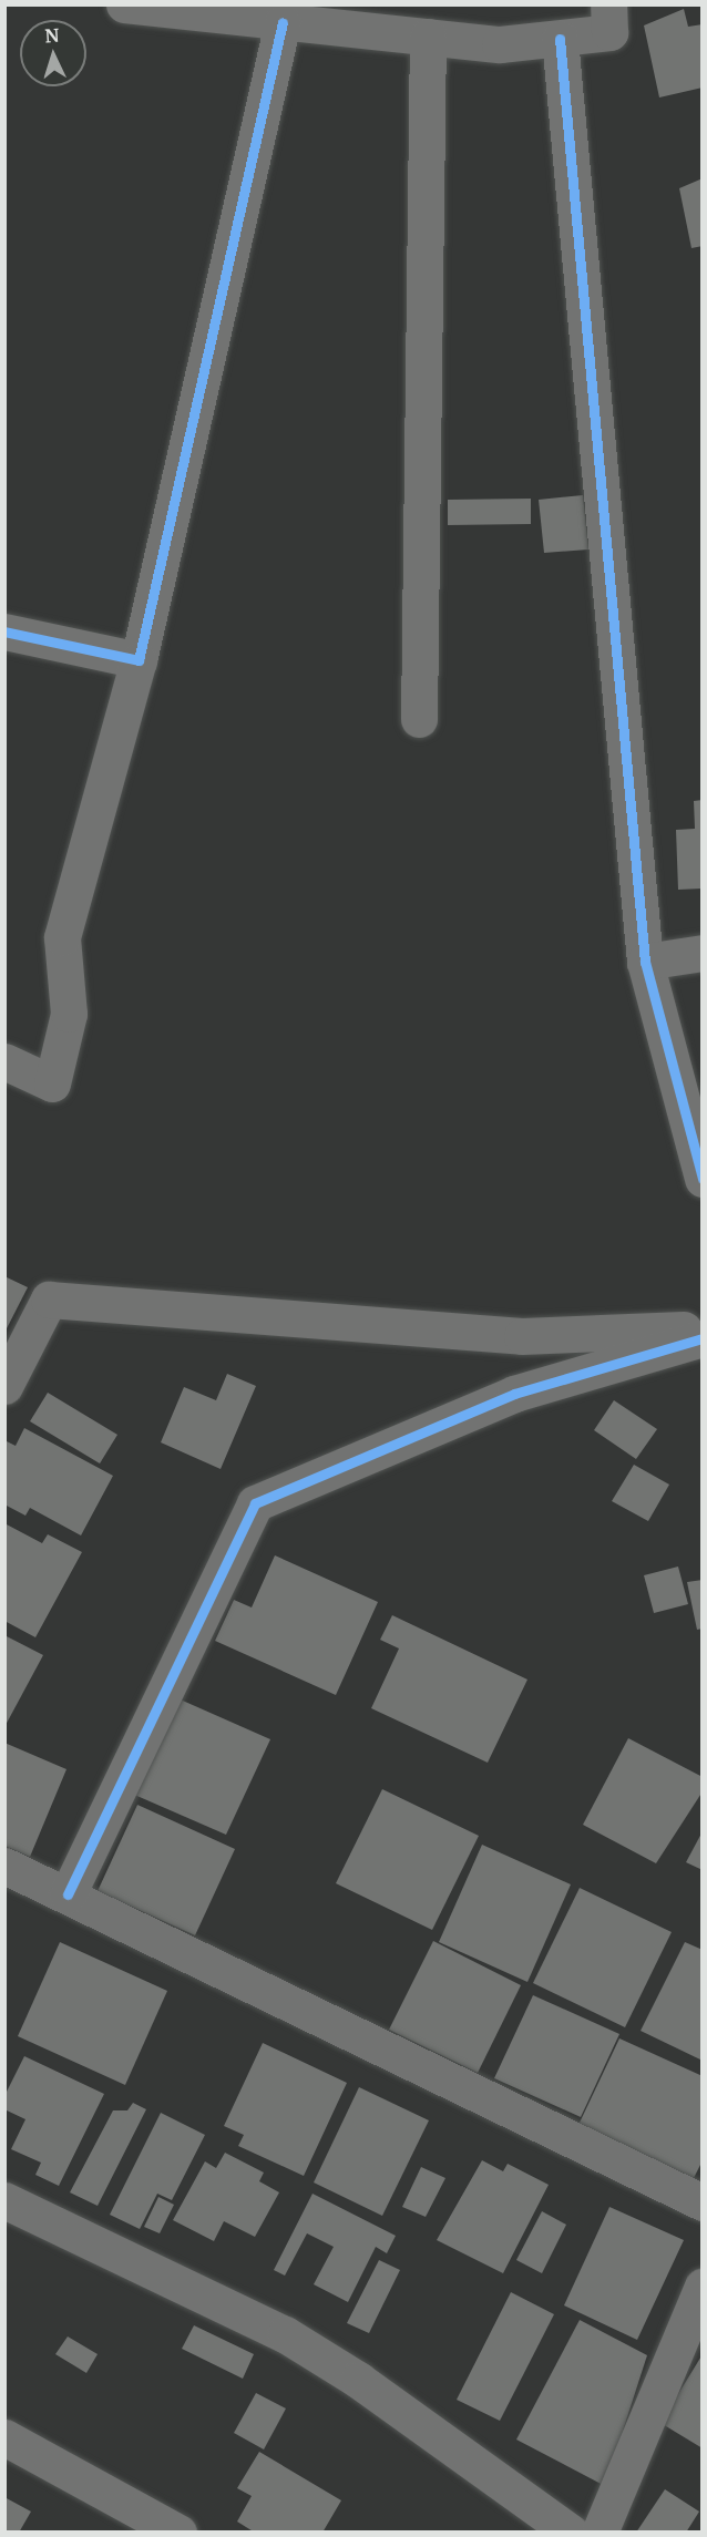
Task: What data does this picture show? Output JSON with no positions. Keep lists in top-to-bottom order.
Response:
{
  "north": "top"
}
